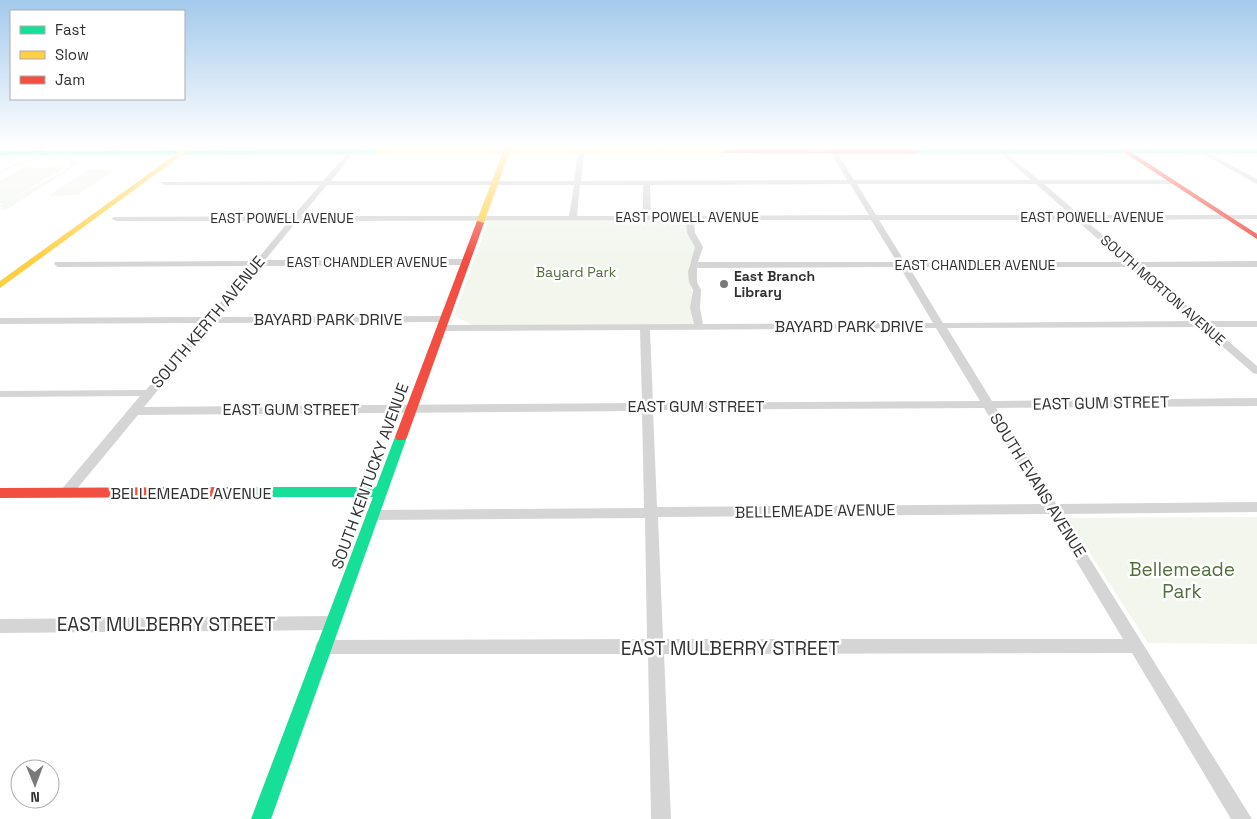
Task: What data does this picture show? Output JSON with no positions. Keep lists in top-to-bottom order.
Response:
{
  "streets": {
    "main road": ["SOUTH KENTUCKY AVENUE", "BELLEMEADE AVENUE"],
    "street": [
      "EAST POWELL AVENUE",
      "EAST CHANDLER AVENUE",
      "SOUTH MORTON AVENUE",
      "BAYARD PARK DRIVE",
      "SOUTH KERTH AVENUE",
      "EAST GUM STREET",
      "SOUTH EVANS AVENUE",
      "EAST MULBERRY STREET"
    ]
  },
  "crossings": [
    ["EAST POWELL AVENUE", "SOUTH MORTON AVENUE"],
    ["EAST POWELL AVENUE", "SOUTH KERTH AVENUE"],
    ["EAST POWELL AVENUE", "SOUTH KENTUCKY AVENUE"],
    ["EAST POWELL AVENUE", "SOUTH EVANS AVENUE"],
    ["EAST CHANDLER AVENUE", "SOUTH MORTON AVENUE"],
    ["EAST CHANDLER AVENUE", "SOUTH KERTH AVENUE"],
    ["EAST CHANDLER AVENUE", "SOUTH KENTUCKY AVENUE"],
    ["EAST CHANDLER AVENUE", "SOUTH EVANS AVENUE"],
    ["SOUTH MORTON AVENUE", "BAYARD PARK DRIVE"],
    ["BAYARD PARK DRIVE", "SOUTH KERTH AVENUE"],
    ["BAYARD PARK DRIVE", "SOUTH KENTUCKY AVENUE"],
    ["BAYARD PARK DRIVE", "SOUTH EVANS AVENUE"],
    ["SOUTH KERTH AVENUE", "EAST GUM STREET"],
    ["SOUTH KERTH AVENUE", "BELLEMEADE AVENUE"],
    ["EAST GUM STREET", "SOUTH KENTUCKY AVENUE"],
    ["EAST GUM STREET", "SOUTH EVANS AVENUE"],
    ["SOUTH KENTUCKY AVENUE", "BELLEMEADE AVENUE"],
    ["SOUTH KENTUCKY AVENUE", "EAST MULBERRY STREET"],
    ["SOUTH EVANS AVENUE", "BELLEMEADE AVENUE"],
    ["SOUTH EVANS AVENUE", "EAST MULBERRY STREET"]
  ],
  "parks": ["Bayard Park", "Bellemeade Park"],
  "places": ["East Branch Library"],
  "legend": ["Fast", "Slow", "Jam"],
  "north": "bottom"
}
